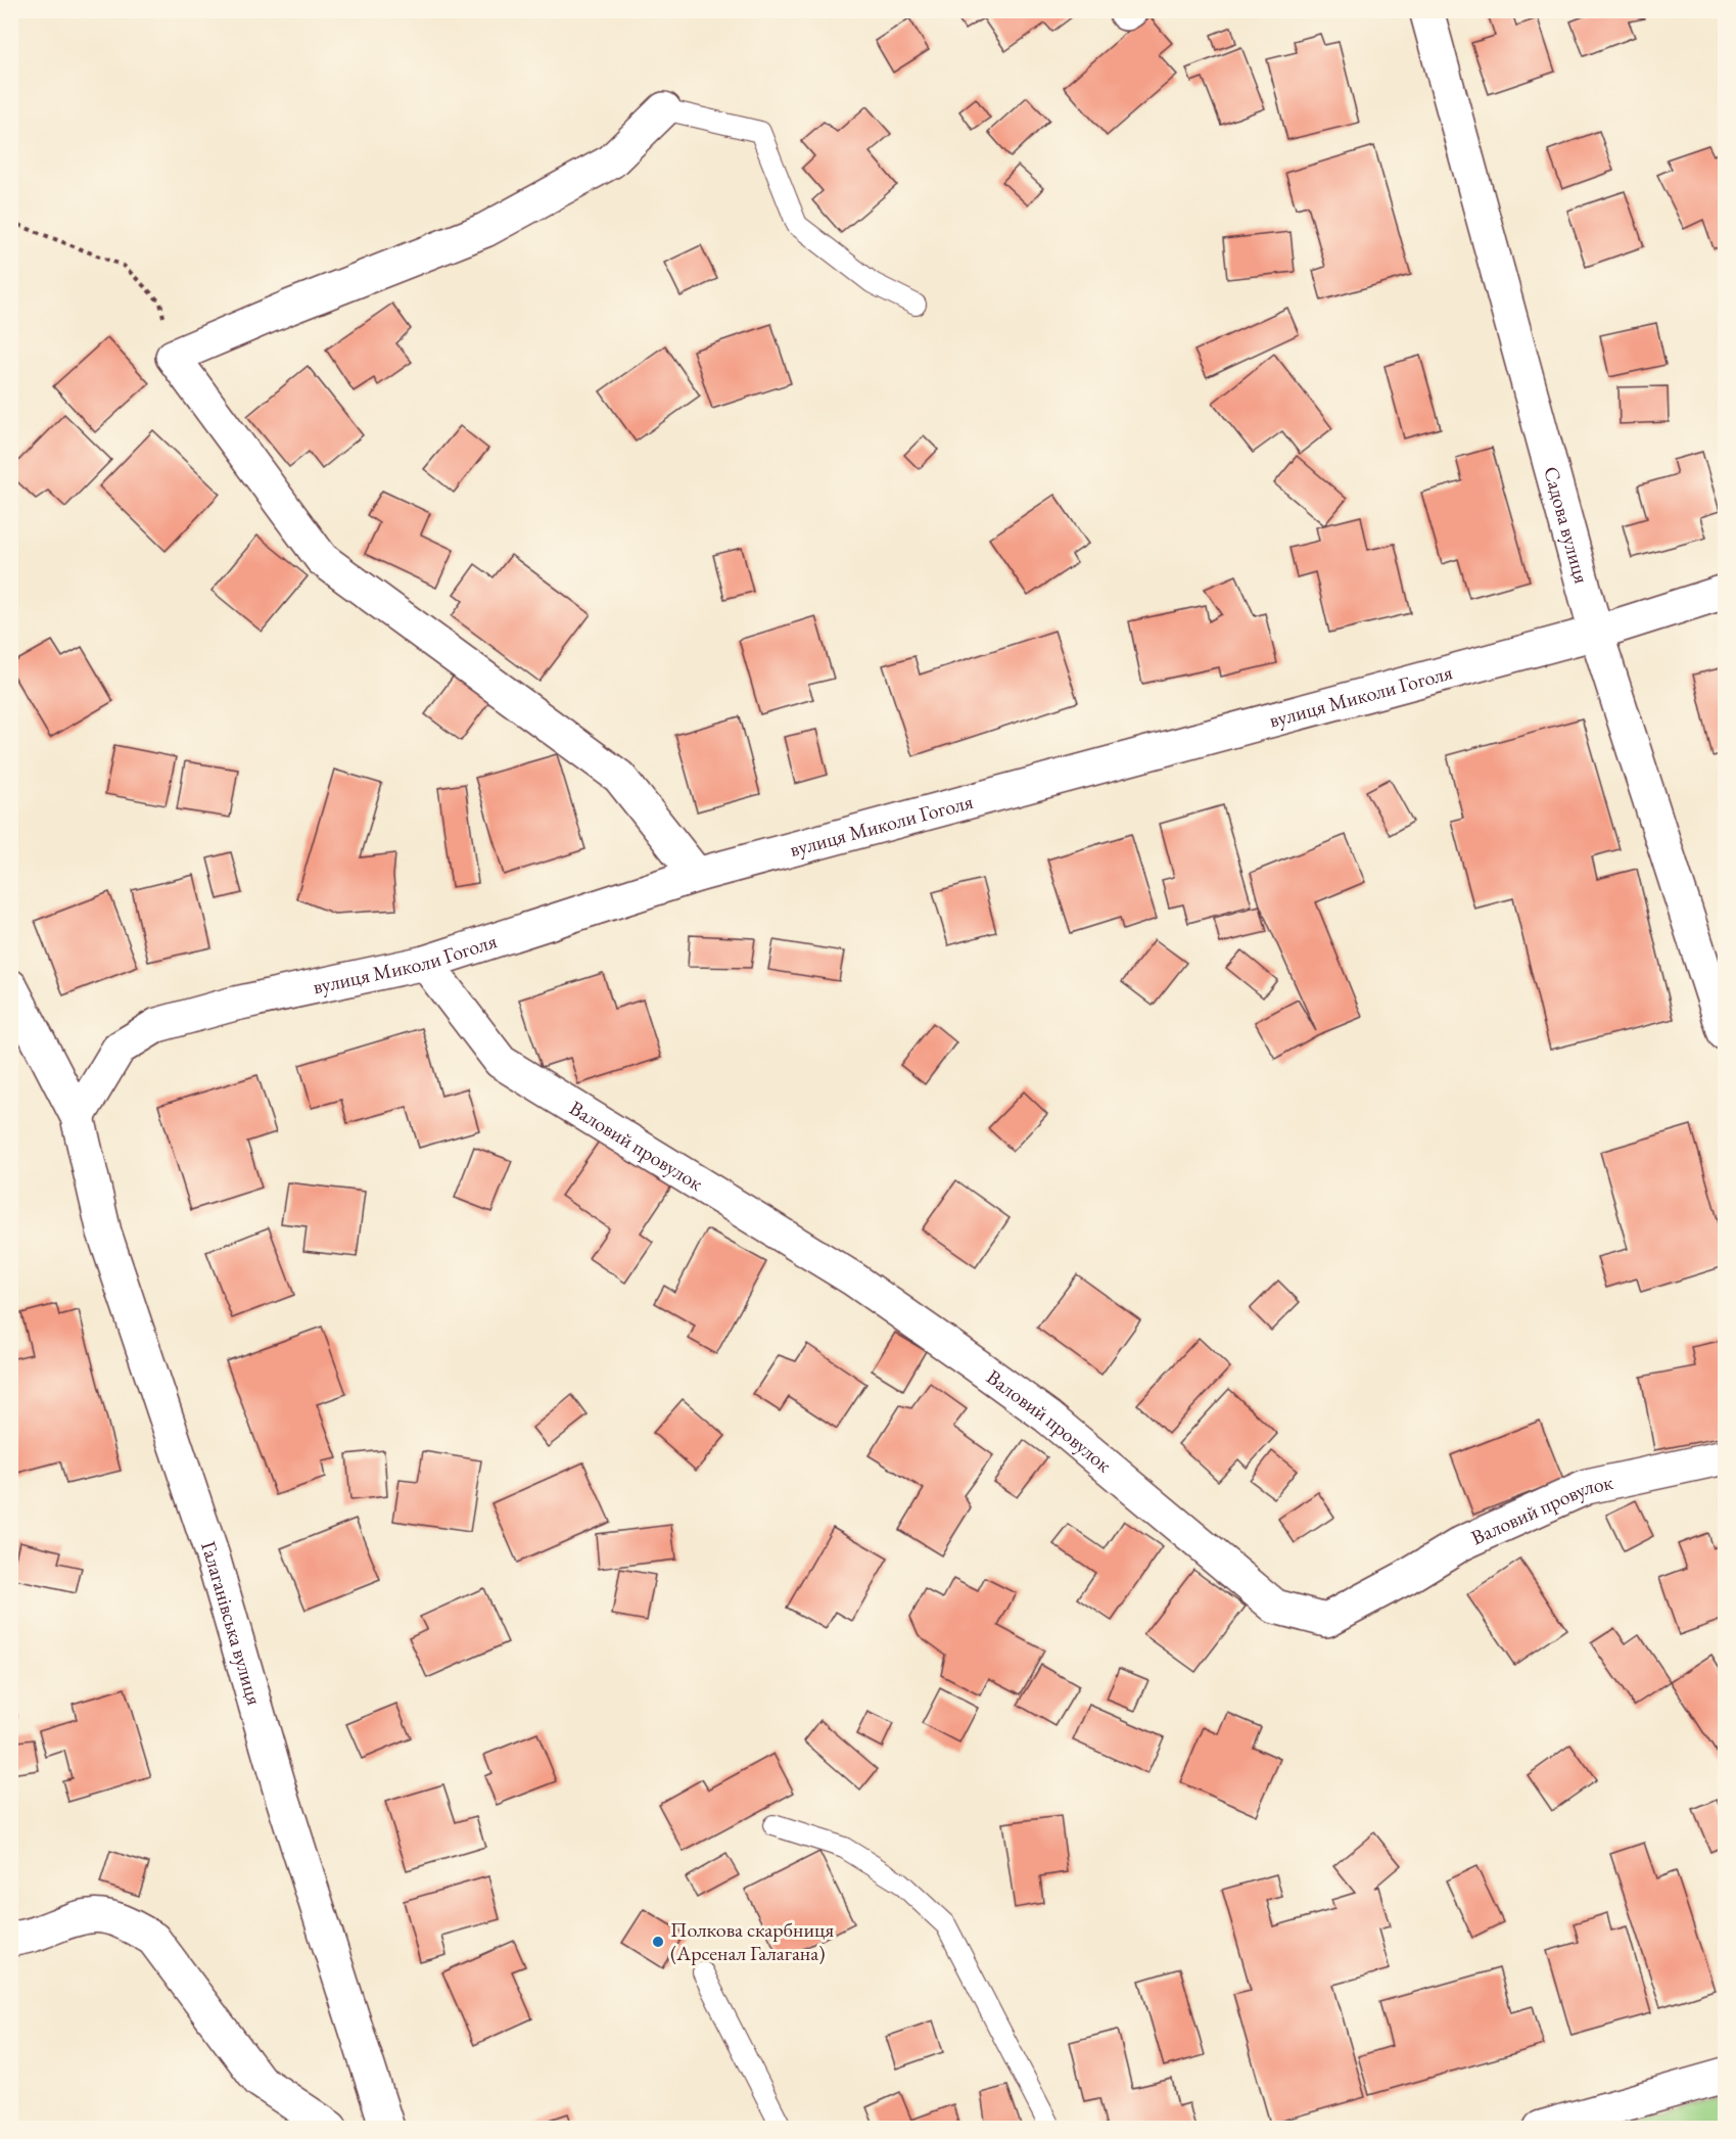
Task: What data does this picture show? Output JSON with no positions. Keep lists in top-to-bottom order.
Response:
{
  "streets": {
    "street": [
      "Садова вулиця",
      "вулиця Миколи Гоголя",
      "Валовий провулок",
      "Галаганівська вулиця"
    ]
  },
  "crossings": [
    ["Садова вулиця", "вулиця Миколи Гоголя"],
    ["вулиця Миколи Гоголя", "Валовий провулок"],
    ["вулиця Миколи Гоголя", "Галаганівська вулиця"]
  ],
  "places": ["Полкова скарбниця (Арсенал Галагана)"]
}
